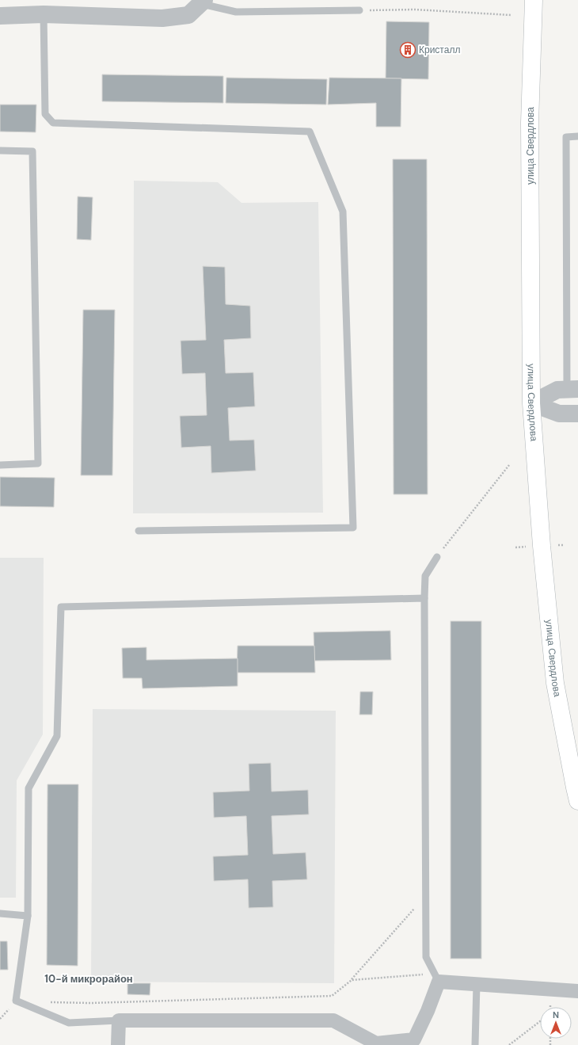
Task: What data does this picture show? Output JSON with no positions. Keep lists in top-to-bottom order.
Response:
{
  "streets": {
    "main road": ["улица Свердлова"]
  },
  "districts": ["10-й микрорайон"],
  "places": {
    "building": ["Кристалл"]
  },
  "north": "top"
}
